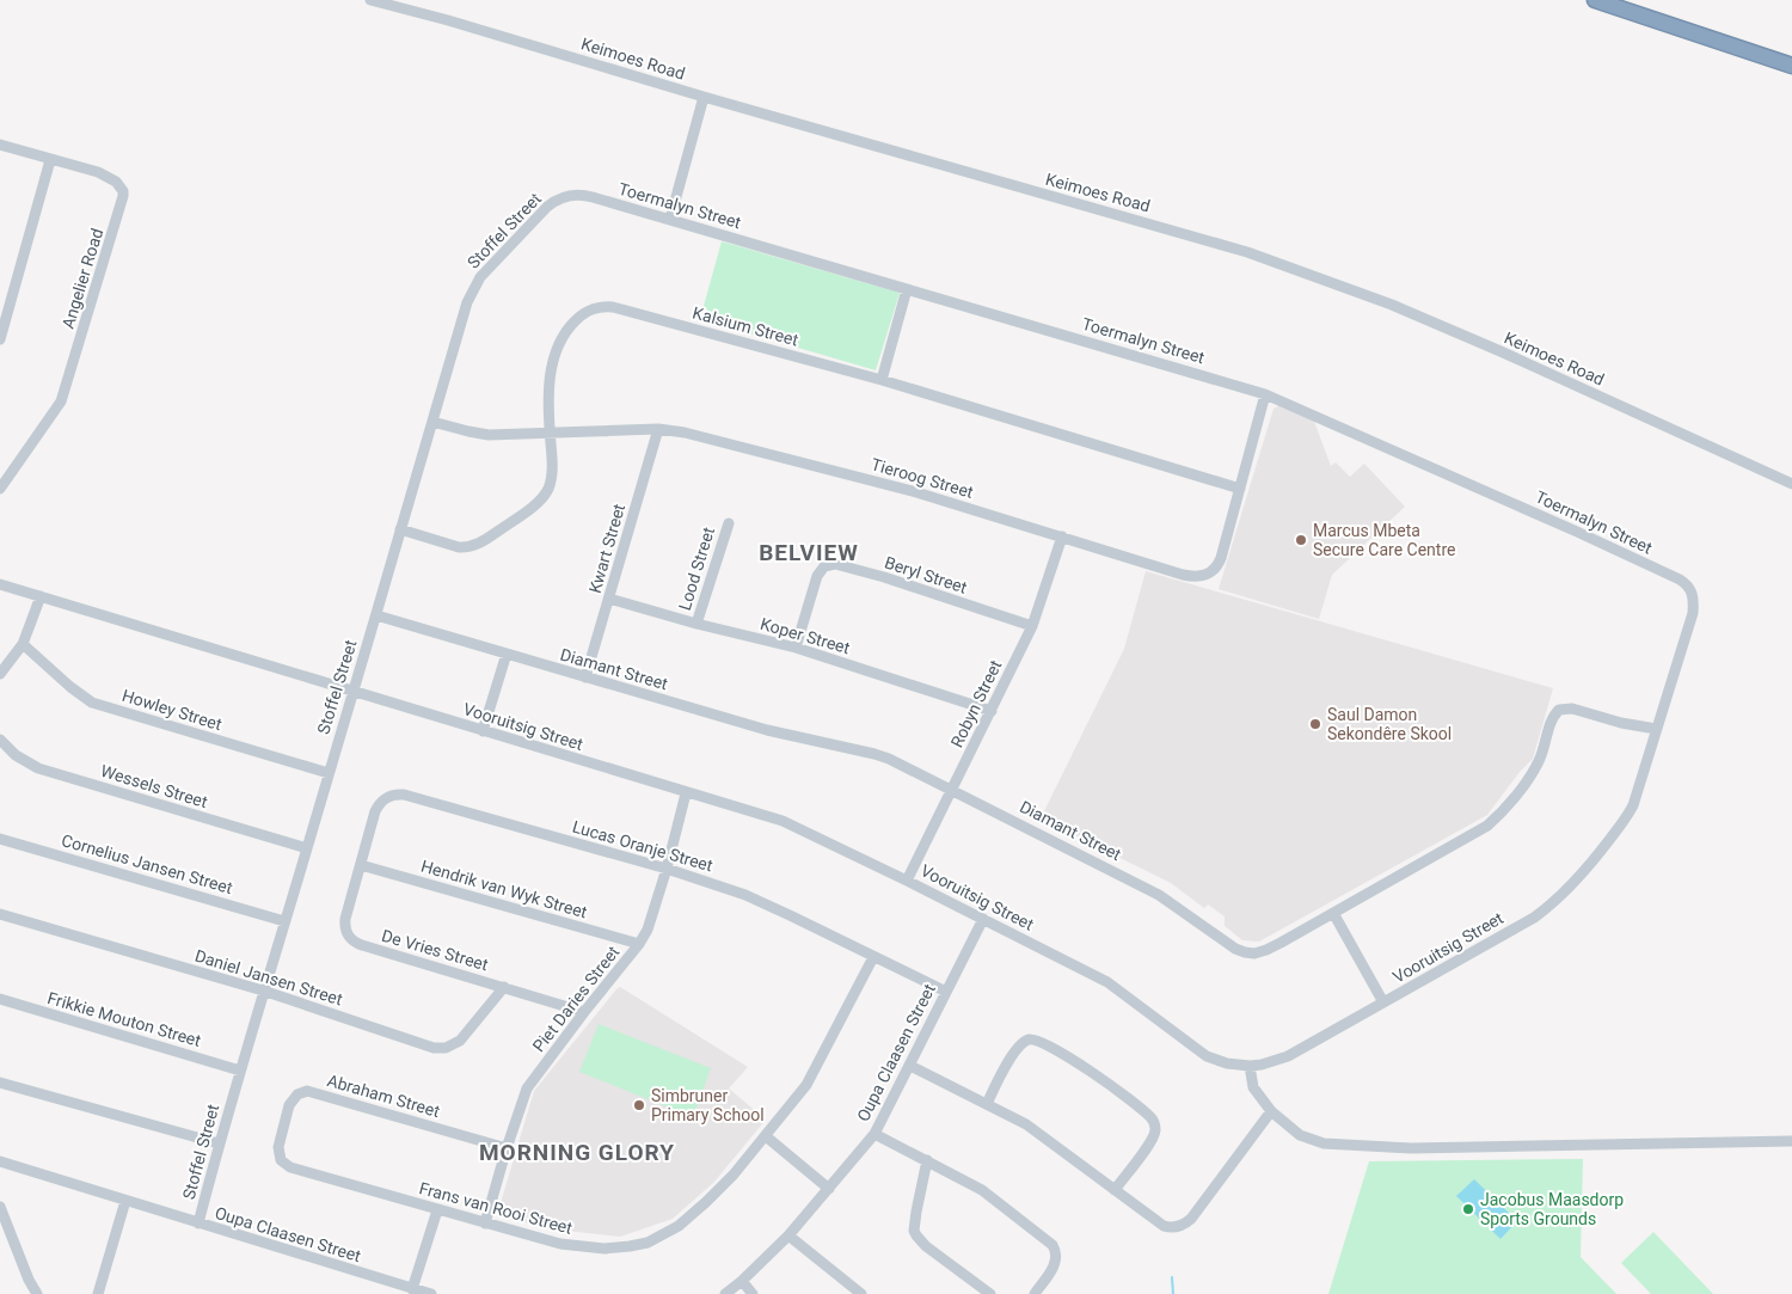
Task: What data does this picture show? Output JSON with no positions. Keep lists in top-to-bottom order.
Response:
{
  "streets": {
    "street": [
      "Keimoes Road",
      "Toermalyn Street",
      "Stoffel Street",
      "Angelier Road",
      "Kalsium Street",
      "Tieroog Street",
      "Kwart Street",
      "Lood Street",
      "Beryl Street",
      "Koper Street",
      "Diamant Street",
      "Robyn Street",
      "Howley Street",
      "Vooruitsig Street",
      "Wessels Street",
      "Lucas Oranje Street",
      "Cornelius Jansen Street",
      "Hendrik van Wyk Street",
      "De Vries Street",
      "Daniel Jansen Street",
      "Piet Daries Street",
      "Frikkie Mouton Street",
      "Oupa Claasen Street",
      "Abraham Street",
      "Frans van Rooi Street"
    ]
  },
  "crossings": [
    ["Toermalyn Street", "Stoffel Street"],
    ["Toermalyn Street", "Tieroog Street"],
    ["Toermalyn Street", "Vooruitsig Street"],
    ["Stoffel Street", "Kalsium Street"],
    ["Stoffel Street", "Tieroog Street"],
    ["Stoffel Street", "Diamant Street"],
    ["Stoffel Street", "Howley Street"],
    ["Stoffel Street", "Vooruitsig Street"],
    ["Stoffel Street", "Wessels Street"],
    ["Stoffel Street", "Cornelius Jansen Street"],
    ["Stoffel Street", "Daniel Jansen Street"],
    ["Stoffel Street", "Frikkie Mouton Street"],
    ["Stoffel Street", "Oupa Claasen Street"],
    ["Kalsium Street", "Tieroog Street"],
    ["Tieroog Street", "Kwart Street"],
    ["Tieroog Street", "Robyn Street"],
    ["Kwart Street", "Koper Street"],
    ["Kwart Street", "Diamant Street"],
    ["Lood Street", "Koper Street"],
    ["Beryl Street", "Koper Street"],
    ["Beryl Street", "Robyn Street"],
    ["Koper Street", "Robyn Street"],
    ["Diamant Street", "Robyn Street"],
    ["Diamant Street", "Vooruitsig Street"],
    ["Robyn Street", "Vooruitsig Street"],
    ["Vooruitsig Street", "Piet Daries Street"],
    ["Vooruitsig Street", "Oupa Claasen Street"],
    ["Lucas Oranje Street", "Hendrik van Wyk Street"],
    ["Lucas Oranje Street", "De Vries Street"],
    ["Lucas Oranje Street", "Piet Daries Street"],
    ["Lucas Oranje Street", "Oupa Claasen Street"],
    ["Lucas Oranje Street", "Frans van Rooi Street"],
    ["Hendrik van Wyk Street", "De Vries Street"],
    ["Hendrik van Wyk Street", "Piet Daries Street"],
    ["De Vries Street", "Daniel Jansen Street"],
    ["De Vries Street", "Piet Daries Street"],
    ["Piet Daries Street", "Abraham Street"],
    ["Piet Daries Street", "Frans van Rooi Street"],
    ["Abraham Street", "Frans van Rooi Street"]
  ],
  "districts": ["BELVIEW", "MORNING GLORY"],
  "places": [
    "Marcus Mbeta Secure Care Centre",
    "Saul Damon Sekondêre Skool",
    "Simbruner Primary School",
    "Jacobus Maasdorp Sports Grounds"
  ]
}
